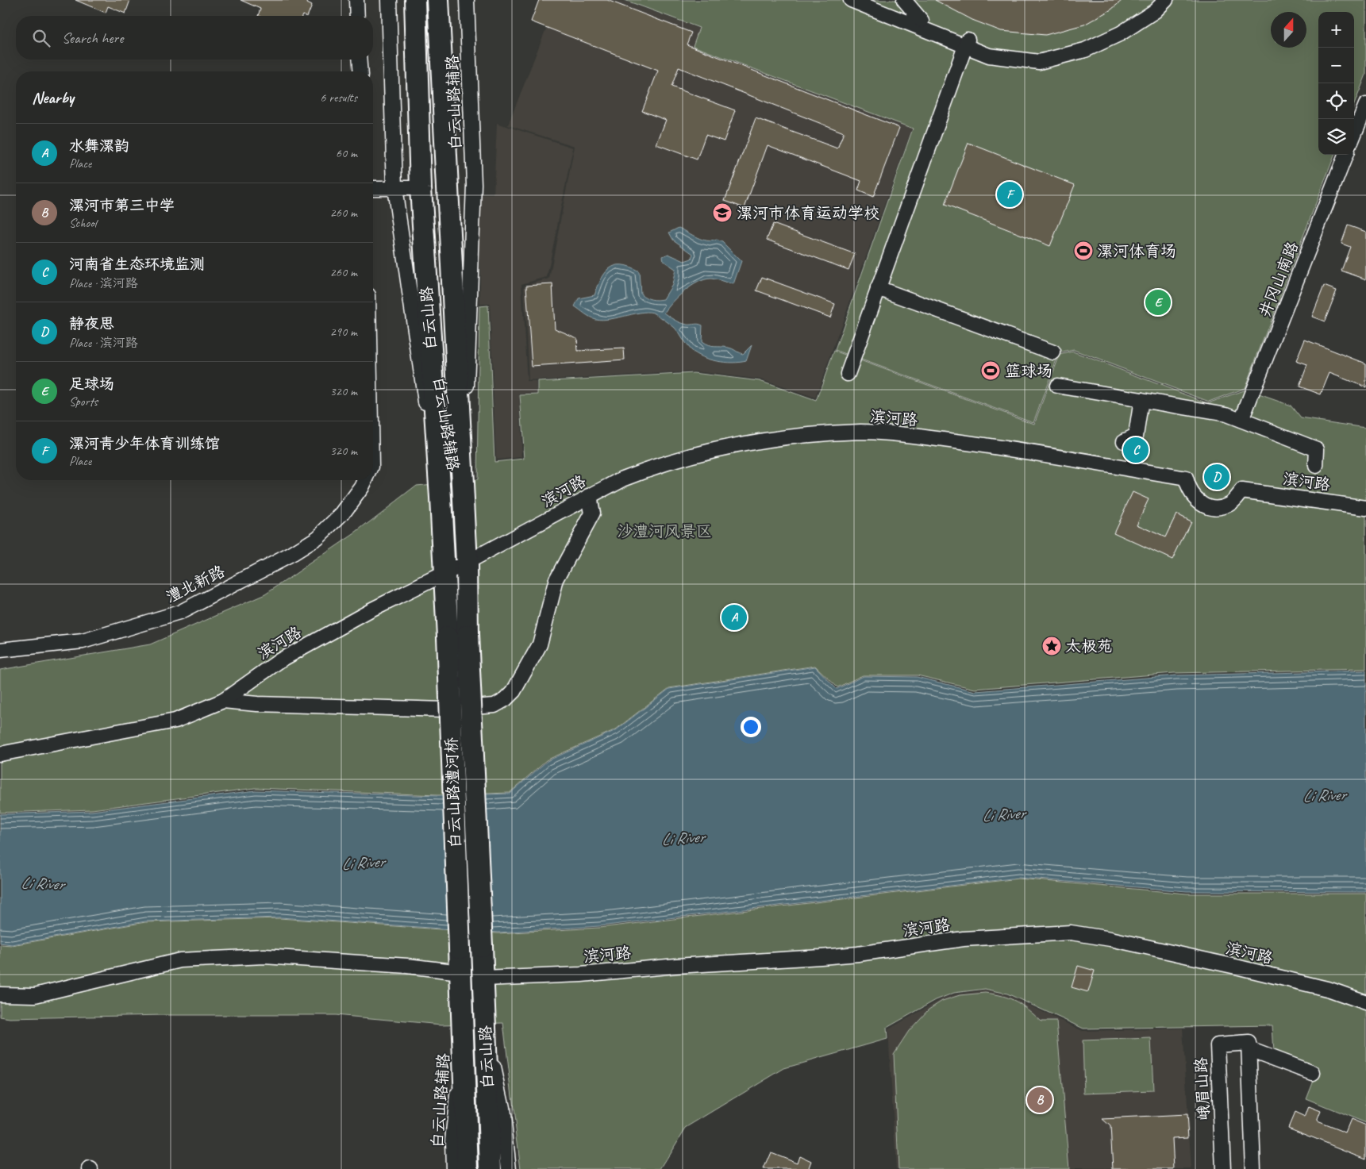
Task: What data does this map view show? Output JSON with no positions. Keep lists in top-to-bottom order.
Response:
{
  "streets": {
    "highway": ["白云山路", "白云山路澧河桥"],
    "street": [
      "白云山路辅路",
      "井冈山南路",
      "滨河路",
      "澧北新路",
      "峨眉山路"
    ]
  },
  "crossings": [
    ["白云山路辅路", "白云山路"],
    ["白云山路", "滨河路"],
    ["白云山路", "白云山路澧河桥"]
  ],
  "water": ["Li River"],
  "parks": ["沙澧河风景区"],
  "places": {
    "school or university": ["漯河市体育运动学校"],
    "sports": ["漯河体育场", "篮球场"],
    "place": ["太极苑"]
  },
  "north": "top",
  "page": {
    "map_buttons": ["+", "−"],
    "search": "Search here",
    "heading": ["Nearby", "6 results"],
    "list": [
      {
        "mark": "A",
        "name": "水舞漯韵",
        "note": "Place",
        "value": "60 m"
      },
      {
        "mark": "B",
        "name": "漯河市第三中学",
        "note": "School",
        "value": "260 m"
      },
      {
        "mark": "C",
        "name": "河南省生态环境监测",
        "note": "Place · 滨河路",
        "value": "260 m"
      },
      {
        "mark": "D",
        "name": "静夜思",
        "note": "Place · 滨河路",
        "value": "290 m"
      },
      {
        "mark": "E",
        "name": "足球场",
        "note": "Sports",
        "value": "320 m"
      },
      {
        "mark": "F",
        "name": "漯河青少年体育训练馆",
        "note": "Place",
        "value": "320 m"
      }
    ],
    "pins": [
      "F",
      "E",
      "C",
      "D",
      "A",
      "B"
    ]
  }
}
